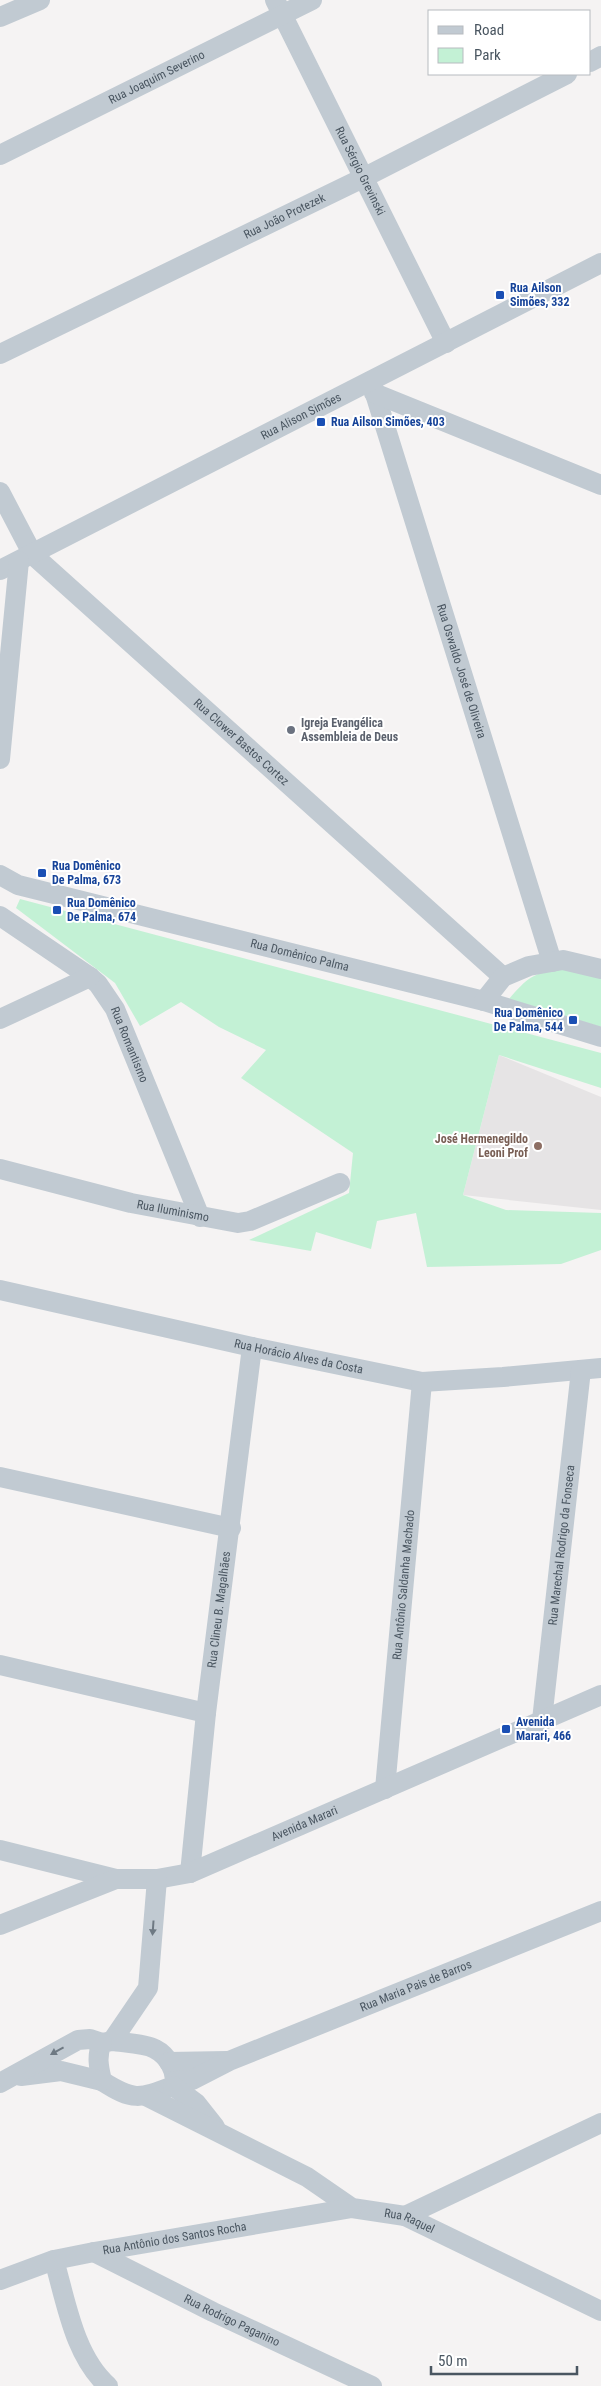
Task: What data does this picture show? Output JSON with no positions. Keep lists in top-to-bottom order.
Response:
{
  "streets": {
    "street": [
      "Rua Joaquim Severino",
      "Rua Sérgio Grevinski",
      "Rua João Protezek",
      "Rua Alison Simões",
      "Rua Oswaldo José de Oliveira",
      "Rua Clower Bastos Cortez",
      "Rua Domênico Palma",
      "Rua Romantismo",
      "Rua Iluminismo",
      "Rua Horácio Alves da Costa",
      "Rua Marechal Rodrigo da Fonseca",
      "Rua Antônio Saldanha Machado",
      "Rua Clineu B. Magalhães",
      "Avenida Marari",
      "Rua Maria Pais de Barros",
      "Rua Raquel",
      "Rua Antônio dos Santos Rocha",
      "Rua Rodrigo Paganino"
    ]
  },
  "crossings": [
    ["Rua Joaquim Severino", "Rua Sérgio Grevinski"],
    ["Rua Sérgio Grevinski", "Rua João Protezek"],
    ["Rua Sérgio Grevinski", "Rua Alison Simões"],
    ["Rua Alison Simões", "Rua Oswaldo José de Oliveira"],
    ["Rua Alison Simões", "Rua Clower Bastos Cortez"],
    ["Rua Romantismo", "Rua Iluminismo"],
    ["Rua Horácio Alves da Costa", "Rua Marechal Rodrigo da Fonseca"],
    ["Rua Horácio Alves da Costa", "Rua Antônio Saldanha Machado"],
    ["Rua Horácio Alves da Costa", "Rua Clineu B. Magalhães"],
    ["Rua Marechal Rodrigo da Fonseca", "Avenida Marari"],
    ["Rua Antônio Saldanha Machado", "Avenida Marari"],
    ["Rua Clineu B. Magalhães", "Avenida Marari"],
    ["Rua Maria Pais de Barros", "Rua Raquel"],
    ["Rua Raquel", "Rua Antônio dos Santos Rocha"],
    ["Rua Antônio dos Santos Rocha", "Rua Rodrigo Paganino"]
  ],
  "places": {
    "transit": [
      "Rua Ailson Simões, 332",
      "Rua Ailson Simões, 403",
      "Rua Domênico De Palma, 673",
      "Rua Domênico De Palma, 674",
      "Rua Domênico De Palma, 544",
      "Avenida Marari, 466"
    ],
    "other": ["Igreja Evangélica Assembleia de Deus", "José Hermenegildo Leoni Prof"]
  },
  "legend": ["Road", "Park"],
  "scale_bar": "50 m"
}
